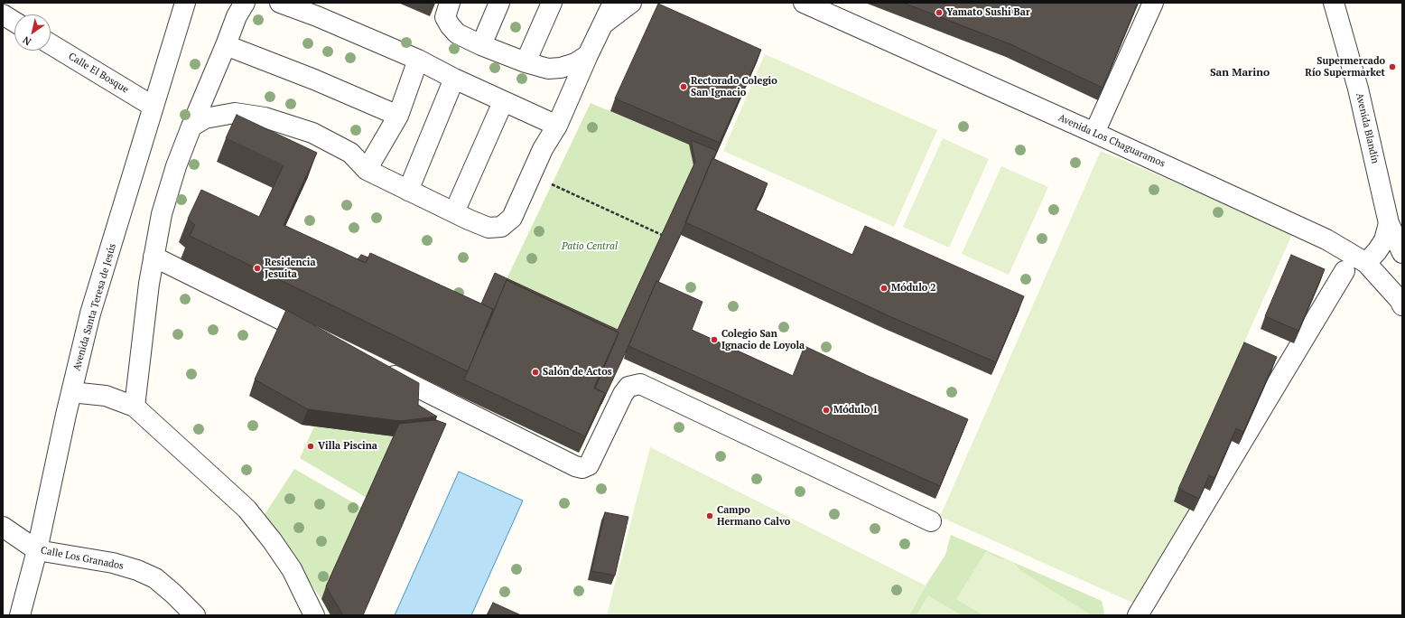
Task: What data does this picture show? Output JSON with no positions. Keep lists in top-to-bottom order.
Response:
{
  "streets": {
    "street": [
      "Calle El Bosque",
      "Avenida Blandín",
      "Avenida Los Chaguaramos",
      "Avenida Santa Teresa de Jesús",
      "Calle Los Granados"
    ]
  },
  "crossings": [
    ["Calle El Bosque", "Avenida Santa Teresa de Jesús"],
    ["Avenida Santa Teresa de Jesús", "Calle Los Granados"]
  ],
  "districts": ["San Marino"],
  "parks": ["Patio Central"],
  "places": [
    "Yamato Sushi Bar",
    "Supermercado Río Supermarket",
    "Rectorado Colegio San Ignacio",
    "Residencia Jesuita",
    "Módulo 2",
    "Colegio San Ignacio de Loyola",
    "Salón de Actos",
    "Módulo 1",
    "Villa Piscina",
    "Campo Hermano Calvo"
  ],
  "north": "bottom left"
}
